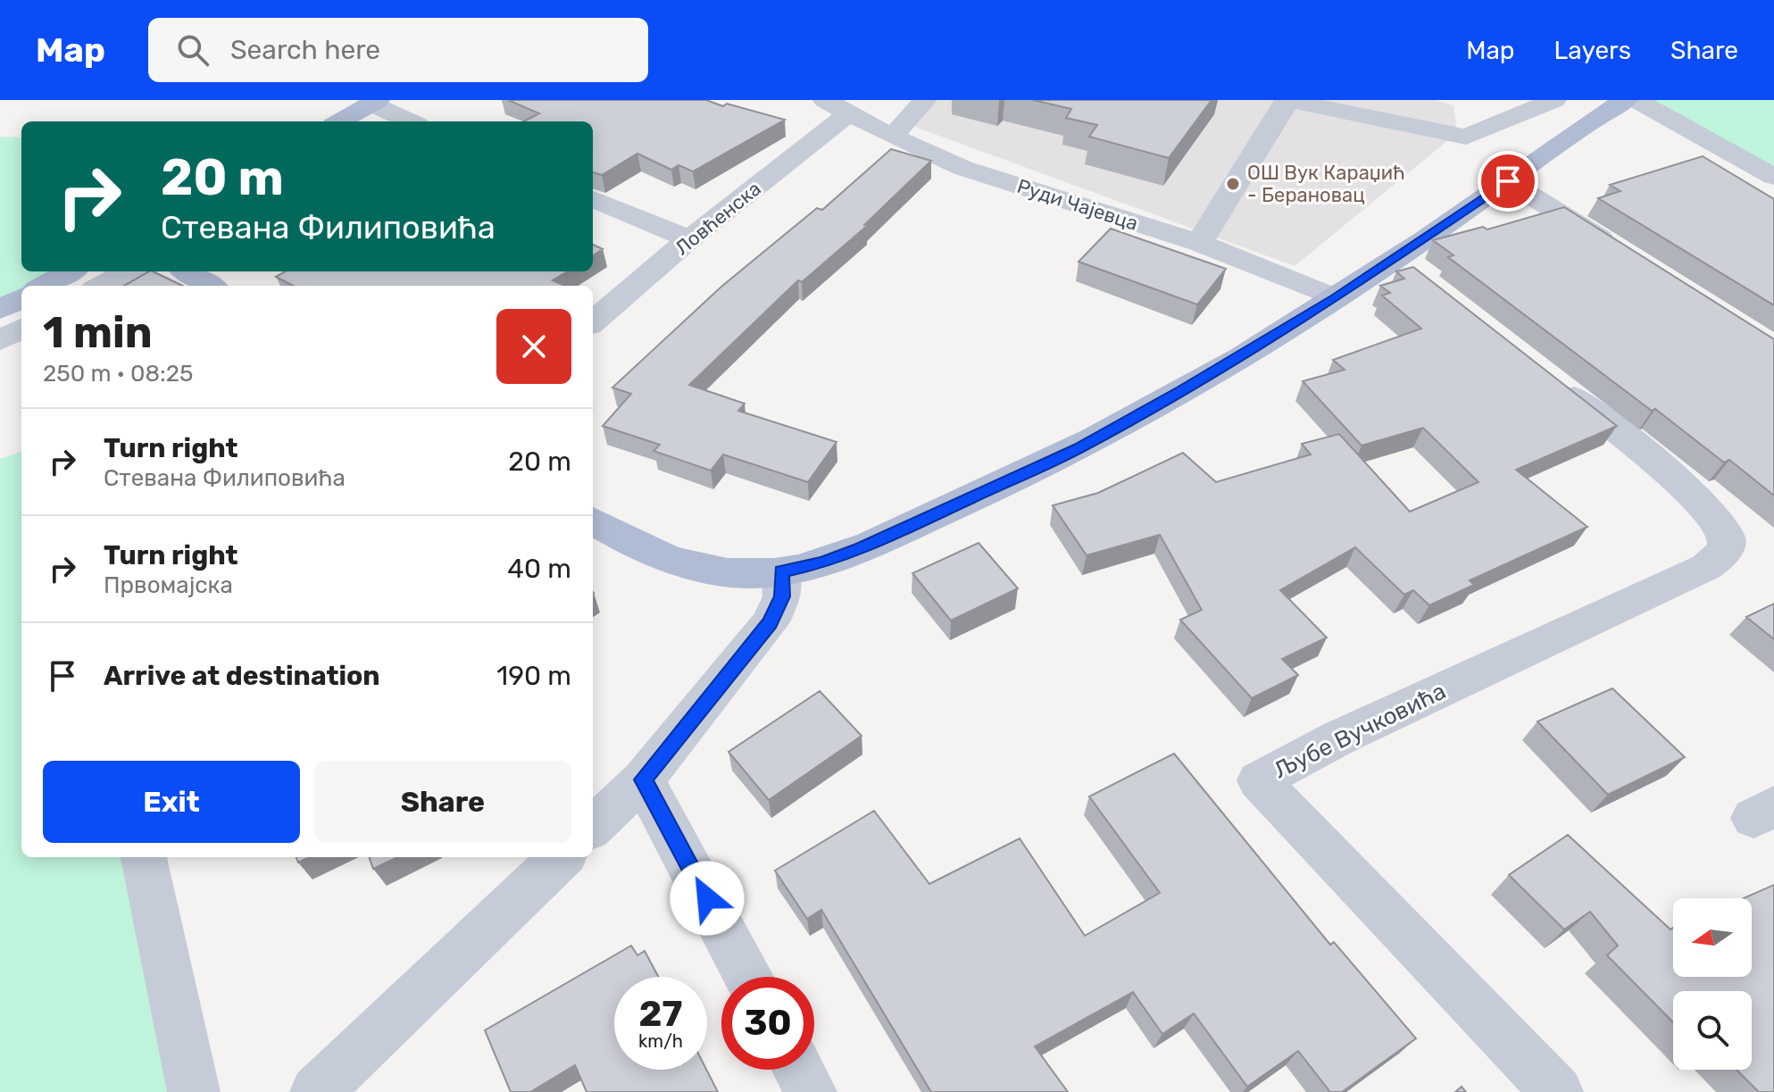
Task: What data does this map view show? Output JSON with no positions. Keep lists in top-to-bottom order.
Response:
{
  "streets": {
    "street": ["Руди Чајевца", "Ловћенска", "Љубе Вучковића"]
  },
  "crossings": [
    ["Руди Чајевца", "Ловћенска"]
  ],
  "places": ["ОШ Вук Караџић - Берановац"],
  "north": "left",
  "page": {
    "header": "Map",
    "search": "Search here",
    "nav": ["Map", "Layers", "Share"],
    "turn": ["20 m", "Стевана Филиповића"],
    "heading": ["1 min", "250 m · 08:25"],
    "list": [
      {
        "name": "Turn right",
        "note": "Стевана Филиповића",
        "value": "20 m"
      },
      {
        "name": "Turn right",
        "note": "Првомајска",
        "value": "40 m"
      },
      {
        "name": "Arrive at destination",
        "value": "190 m"
      }
    ],
    "buttons": ["Exit", "Share"],
    "speed": "27 km/h",
    "limit": "30"
  }
}
